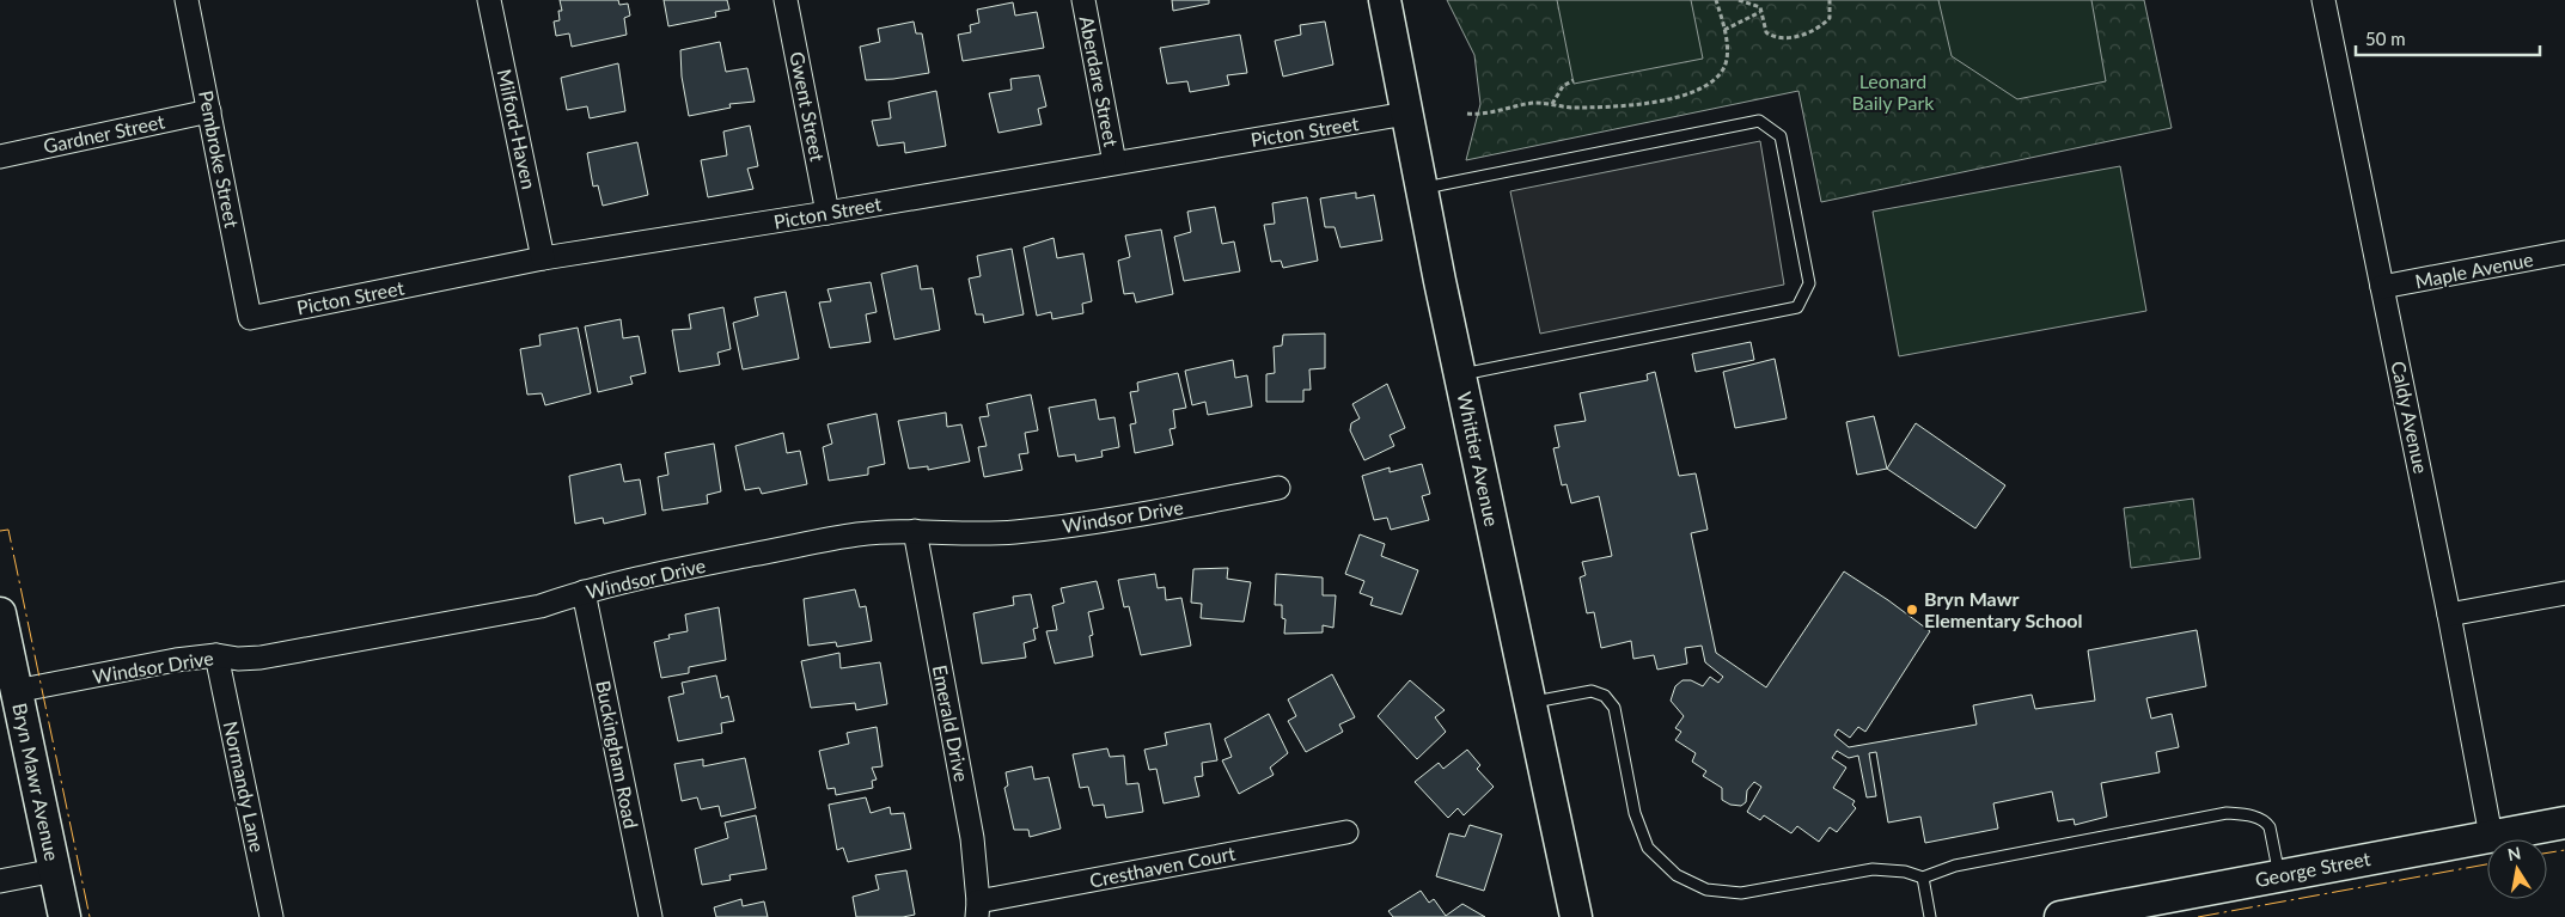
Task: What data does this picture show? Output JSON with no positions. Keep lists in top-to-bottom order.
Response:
{
  "streets": {
    "street": [
      "Aberdare Street",
      "Gwent Street",
      "Milford-Haven",
      "Picton Street",
      "Gardner Street",
      "Pembroke Street",
      "Maple Avenue",
      "Caldy Avenue",
      "Whittier Avenue",
      "Windsor Drive",
      "Emerald Drive",
      "Buckingham Road",
      "Bryn Mawr Avenue",
      "Normandy Lane",
      "Cresthaven Court",
      "George Street"
    ]
  },
  "crossings": [
    ["Aberdare Street", "Picton Street"],
    ["Gwent Street", "Picton Street"],
    ["Milford-Haven", "Picton Street"],
    ["Picton Street", "Pembroke Street"],
    ["Picton Street", "Whittier Avenue"],
    ["Gardner Street", "Pembroke Street"],
    ["Maple Avenue", "Caldy Avenue"],
    ["Caldy Avenue", "George Street"],
    ["Windsor Drive", "Emerald Drive"],
    ["Windsor Drive", "Buckingham Road"],
    ["Windsor Drive", "Bryn Mawr Avenue"],
    ["Windsor Drive", "Normandy Lane"],
    ["Emerald Drive", "Cresthaven Court"]
  ],
  "parks": ["Leonard Baily Park"],
  "places": ["Bryn Mawr Elementary School"],
  "scale_bar": "50 m",
  "north": "top"
}
